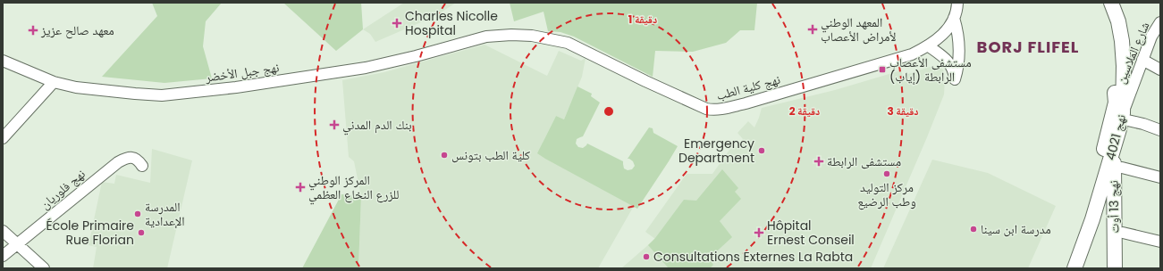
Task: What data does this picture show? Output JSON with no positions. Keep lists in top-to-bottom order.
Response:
{
  "streets": {
    "main road": ["نهج 4021", "نهج 13 أوت"],
    "street": [
      "شارع الملاسين",
      "نهج جبل الأخضر",
      "نهج كلية الطب",
      "نهج فلوريان"
    ]
  },
  "crossings": [
    ["شارع الملاسين", "نهج 4021"],
    ["شارع الملاسين", "نهج 13 أوت"],
    ["نهج جبل الأخضر", "نهج كلية الطب"],
    ["نهج 4021", "نهج 13 أوت"]
  ],
  "districts": ["BORJ FLIFEL"],
  "places": {
    "health": [
      "Charles Nicolle Hospital",
      "المعهد الوطني لأمراض الأعصاب",
      "معهد صالح عزيز",
      "بنك الدم المدني",
      "مستشفى الرابطة",
      "المركز الوطني للزرع النخاع العظمي",
      "Hôpital Ernest Conseil"
    ],
    "transit": ["مستشفى الأعصاب الرابطة (إياب)"],
    "other": [
      "Emergency Department",
      "كلية الطب بتونس",
      "مركز التوليد وطب الرضيع",
      "المدرسة الإعدادية",
      "مدرسة ابن سينا",
      "École Primaire Rue Florian",
      "Consultations Externes La Rabta"
    ]
  },
  "rings": ["1 دقيقة", "2 دقيقة", "3 دقيقة"]
}
